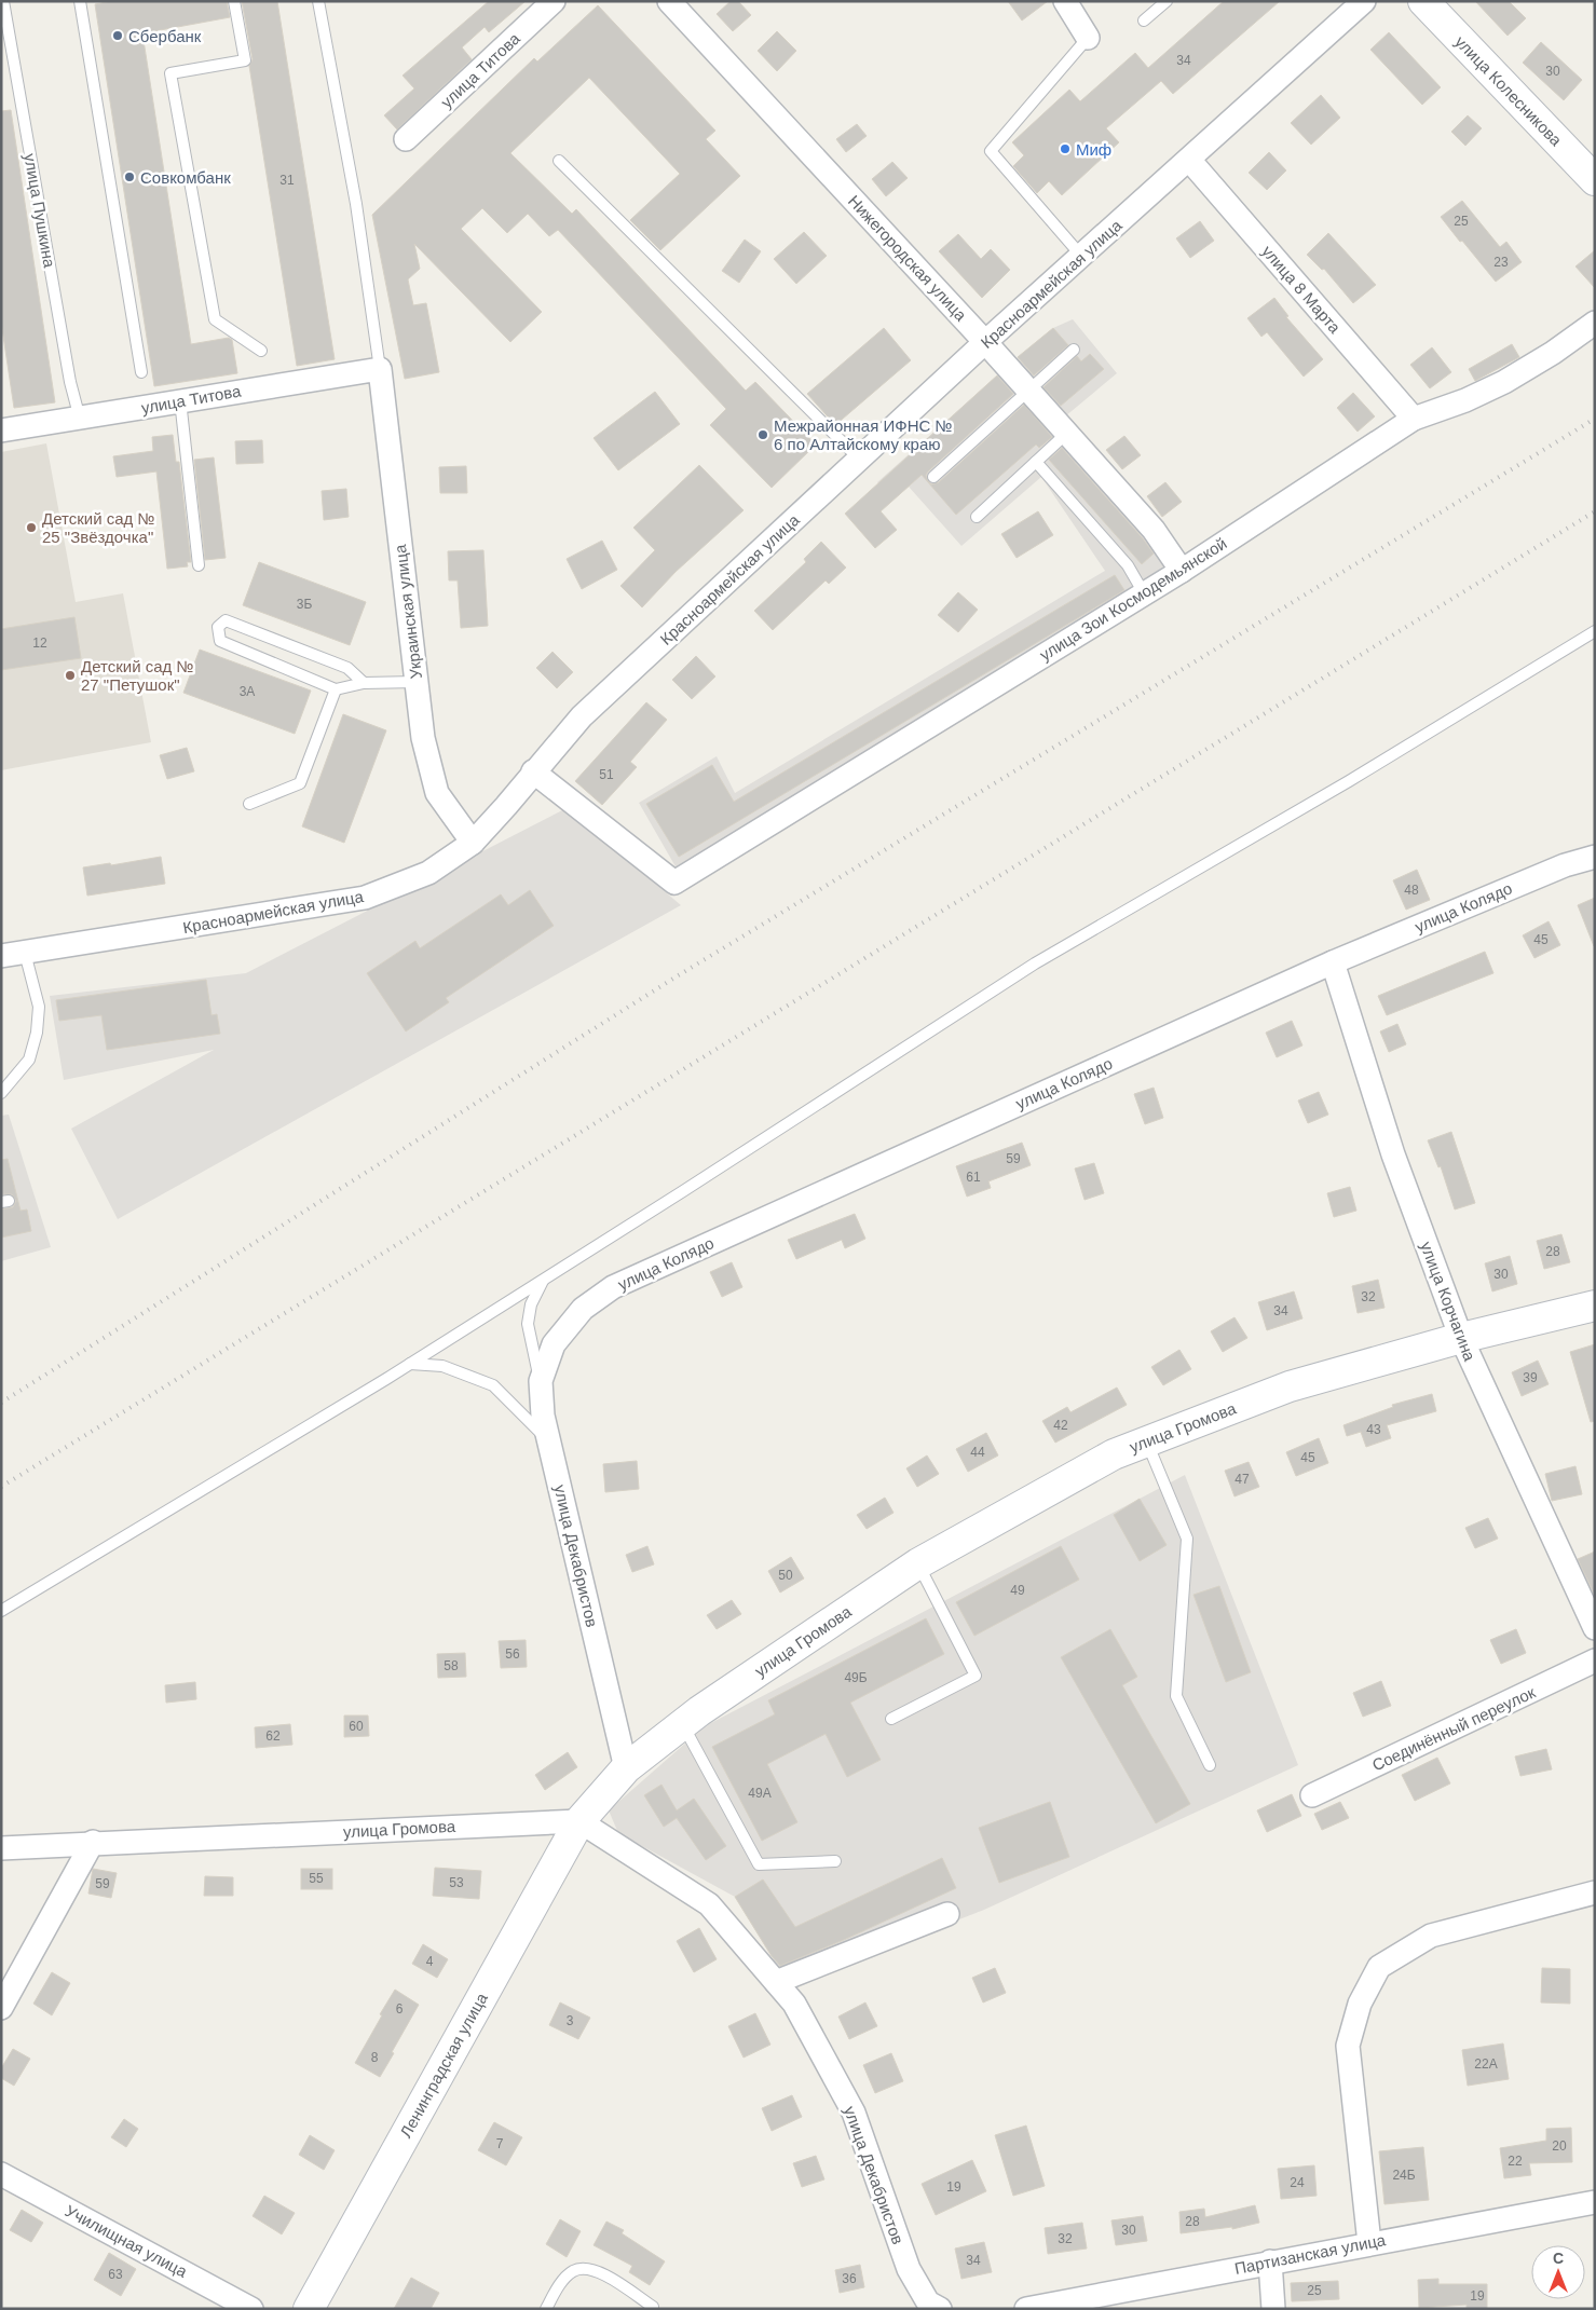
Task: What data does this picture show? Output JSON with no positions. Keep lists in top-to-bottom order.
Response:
{
  "streets": {
    "street": [
      "улица Титова",
      "улица Колесникова",
      "Нижегородская улица",
      "Красноармейская улица",
      "улица 8 Марта",
      "улица Зои Космодемьянской",
      "Украинская улица",
      "улица Колядо",
      "улица Корчагина",
      "улица Громова",
      "улица Декабристов",
      "Соединённый переулок",
      "Ленинградская улица",
      "Училищная улица",
      "Партизанская улица"
    ],
    "lane": ["улица Пушкина"]
  },
  "crossings": [
    ["улица Титова", "улица Пушкина"],
    ["улица Титова", "Украинская улица"],
    ["Нижегородская улица", "Красноармейская улица"],
    ["Нижегородская улица", "улица Зои Космодемьянской"],
    ["Красноармейская улица", "улица 8 Марта"],
    ["Красноармейская улица", "улица Зои Космодемьянской"],
    ["Красноармейская улица", "Украинская улица"],
    ["улица 8 Марта", "улица Зои Космодемьянской"],
    ["улица Колядо", "улица Корчагина"],
    ["улица Колядо", "улица Декабристов"],
    ["улица Корчагина", "улица Громова"],
    ["улица Громова", "улица Декабристов"],
    ["улица Громова", "Ленинградская улица"],
    ["улица Декабристов", "Ленинградская улица"]
  ],
  "places": [
    "Сбербанк",
    "Миф",
    "Совкомбанк",
    "Межрайонная ИФНС № 6 по Алтайскому краю",
    "Детский сад № 25 \"Звёздочка\"",
    "Детский сад № 27 \"Петушок\""
  ],
  "house_numbers": [
    "34",
    "30",
    "31",
    "25",
    "23",
    "3Б",
    "12",
    "3А",
    "51",
    "48",
    "45",
    "59",
    "61",
    "28",
    "30",
    "32",
    "34",
    "39",
    "42",
    "43",
    "44",
    "45",
    "47",
    "50",
    "49",
    "56",
    "58",
    "49Б",
    "60",
    "62",
    "49А",
    "55",
    "53",
    "59",
    "4",
    "6",
    "3",
    "8",
    "22А",
    "7",
    "20",
    "22",
    "24Б",
    "24",
    "19",
    "28",
    "30",
    "32",
    "34",
    "63",
    "36",
    "25",
    "19"
  ],
  "north": "top"
}
